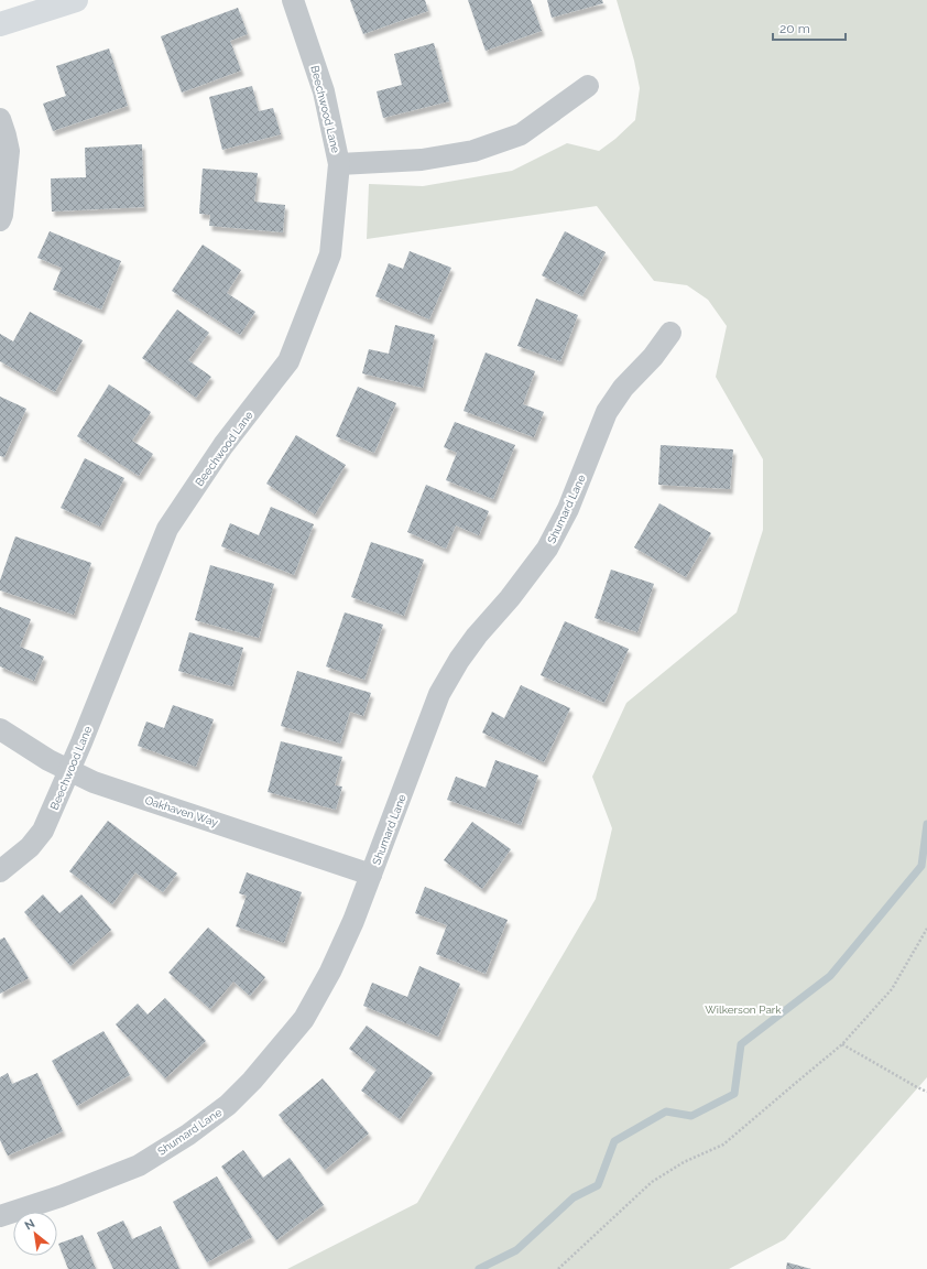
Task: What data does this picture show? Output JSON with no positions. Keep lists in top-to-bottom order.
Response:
{
  "streets": {
    "street": ["Beechwood Lane", "Shumard Lane", "Oakhaven Way"]
  },
  "crossings": [
    ["Beechwood Lane", "Oakhaven Way"],
    ["Shumard Lane", "Oakhaven Way"]
  ],
  "parks": ["Wilkerson Park"],
  "scale_bar": "20 m",
  "north": "top left"
}
